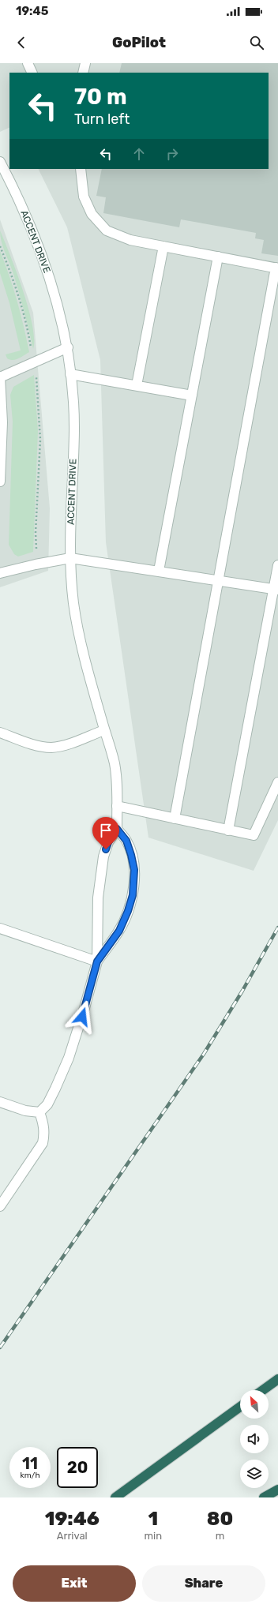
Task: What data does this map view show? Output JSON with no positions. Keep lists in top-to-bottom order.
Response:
{
  "streets": {
    "street": ["ACCENT DRIVE"]
  },
  "north": "top left",
  "page": {
    "status": "19:45",
    "header": "GoPilot",
    "turn": ["70 m", "Turn left"],
    "speed": "11 km/h",
    "limit": "20",
    "eta": [
      "19:46",
      "Arrival",
      "1",
      "min",
      "80",
      "m"
    ],
    "buttons": ["Exit", "Share"]
  }
}
